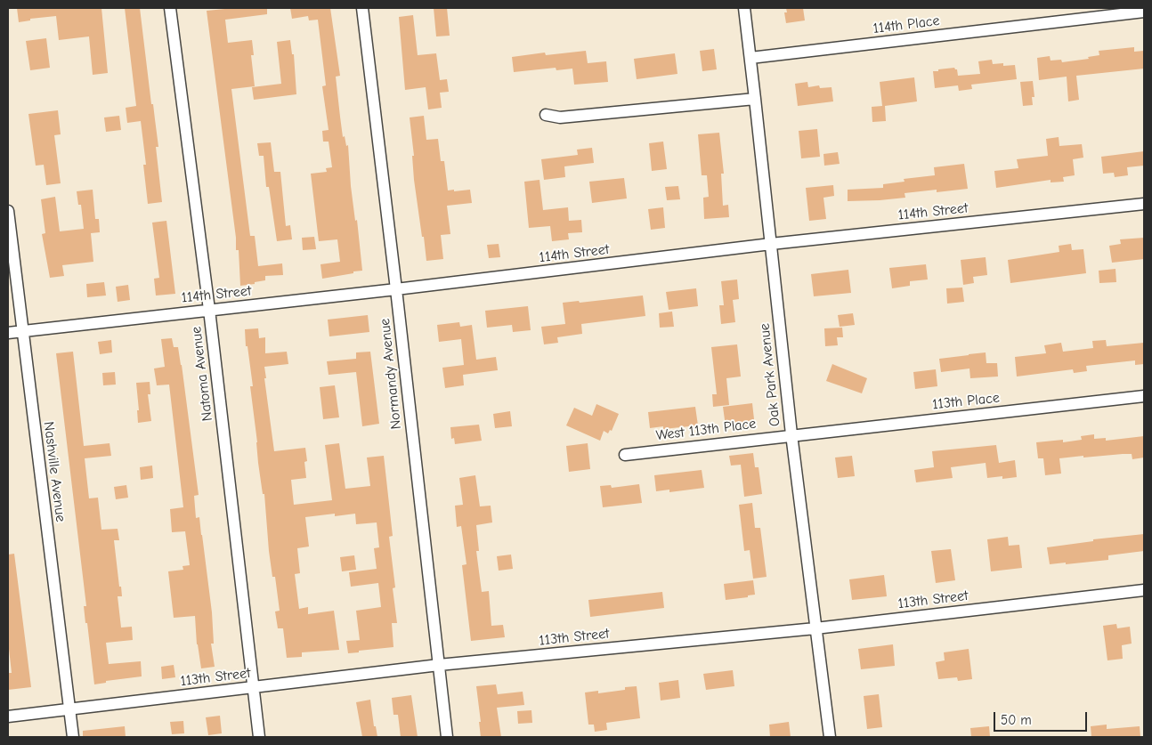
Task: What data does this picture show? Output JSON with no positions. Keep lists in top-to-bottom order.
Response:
{
  "streets": {
    "street": [
      "114th Place",
      "114th Street",
      "Natoma Avenue",
      "Normandy Avenue",
      "Oak Park Avenue",
      "113th Place",
      "West 113th Place",
      "Nashville Avenue",
      "113th Street"
    ]
  },
  "crossings": [
    ["114th Place", "Oak Park Avenue"],
    ["114th Street", "Natoma Avenue"],
    ["114th Street", "Normandy Avenue"],
    ["114th Street", "Oak Park Avenue"],
    ["114th Street", "Nashville Avenue"],
    ["Natoma Avenue", "113th Street"],
    ["Normandy Avenue", "113th Street"],
    ["Oak Park Avenue", "113th Place"],
    ["Oak Park Avenue", "West 113th Place"],
    ["Oak Park Avenue", "113th Street"],
    ["113th Place", "West 113th Place"],
    ["Nashville Avenue", "113th Street"]
  ],
  "scale_bar": "50 m"
}
